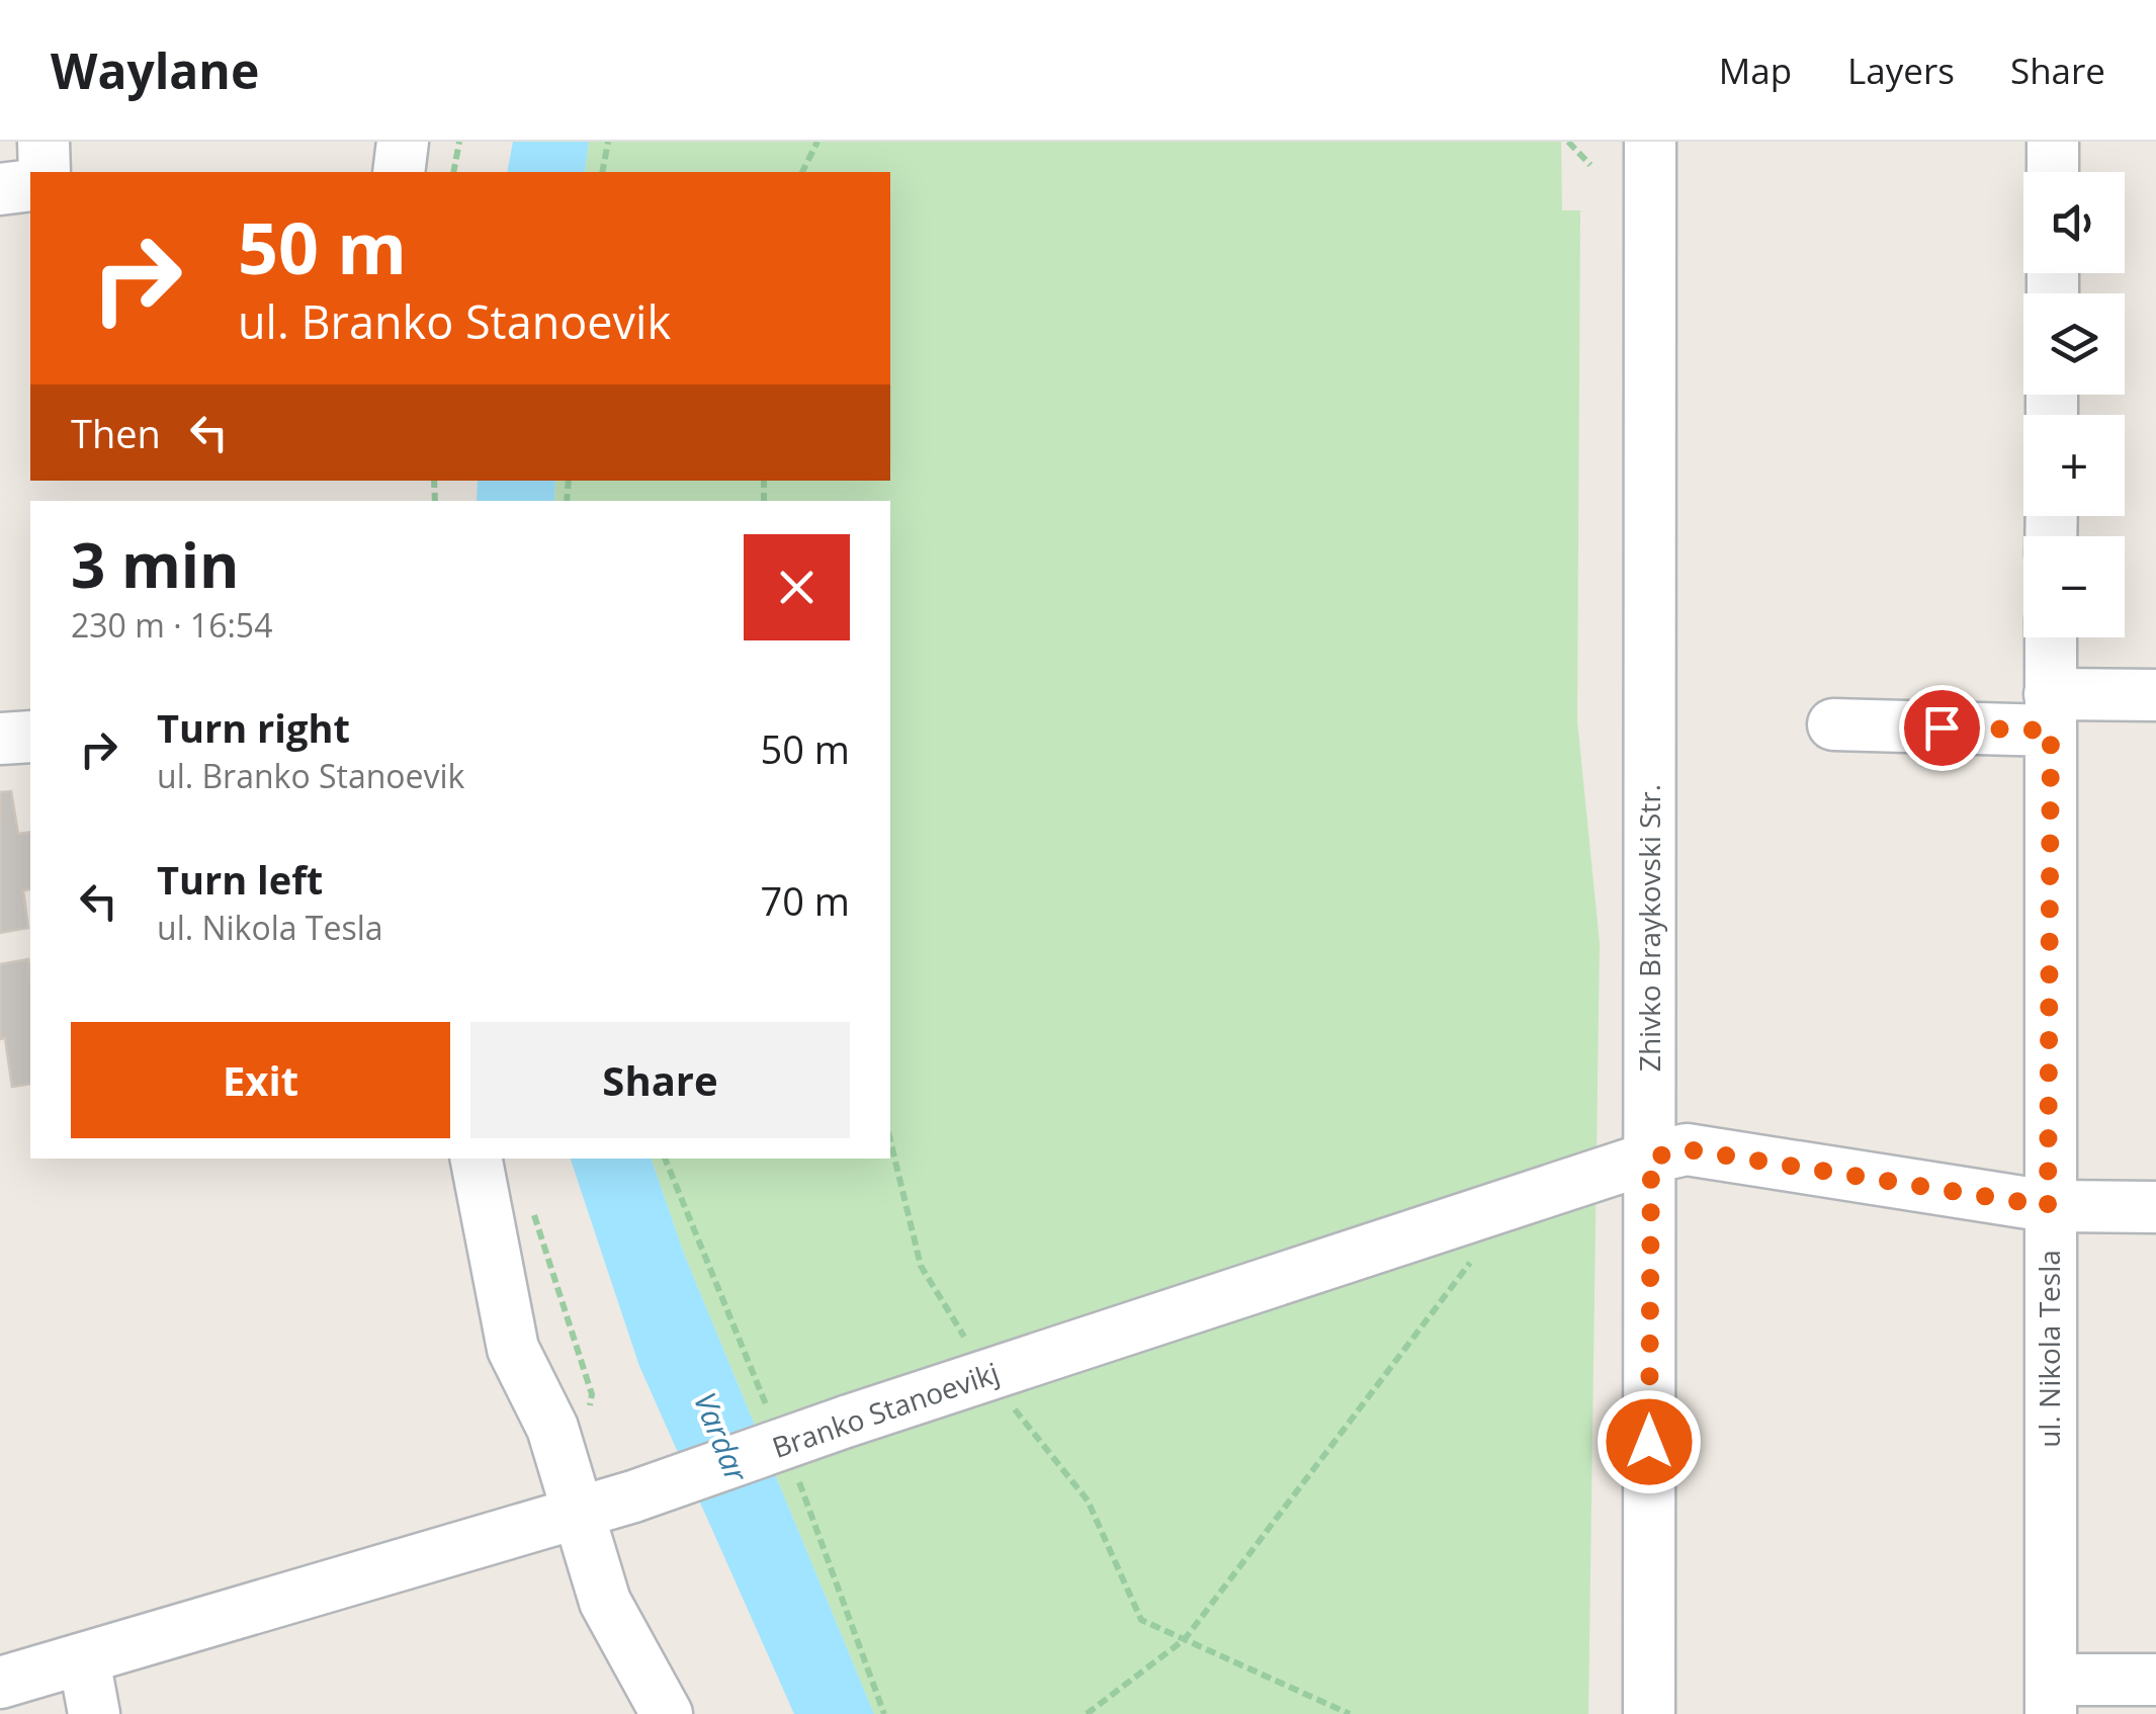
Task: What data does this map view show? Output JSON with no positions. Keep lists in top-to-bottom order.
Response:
{
  "streets": {
    "street": ["Zhivko Braykovski Str.", "ul. Nikola Tesla", "Branko Stanoevikj"]
  },
  "crossings": [
    ["Zhivko Braykovski Str.", "Branko Stanoevikj"],
    ["ul. Nikola Tesla", "Branko Stanoevikj"]
  ],
  "water": ["Vardar"],
  "page": {
    "header": "Waylane",
    "nav": ["Map", "Layers", "Share"],
    "map_buttons": ["+", "−"],
    "turn": ["50 m", "ul. Branko Stanoevik"],
    "then": "Then",
    "heading": ["3 min", "230 m · 16:54"],
    "list": [
      {
        "name": "Turn right",
        "note": "ul. Branko Stanoevik",
        "value": "50 m"
      },
      {
        "name": "Turn left",
        "note": "ul. Nikola Tesla",
        "value": "70 m"
      }
    ],
    "buttons": ["Exit", "Share"]
  }
}
